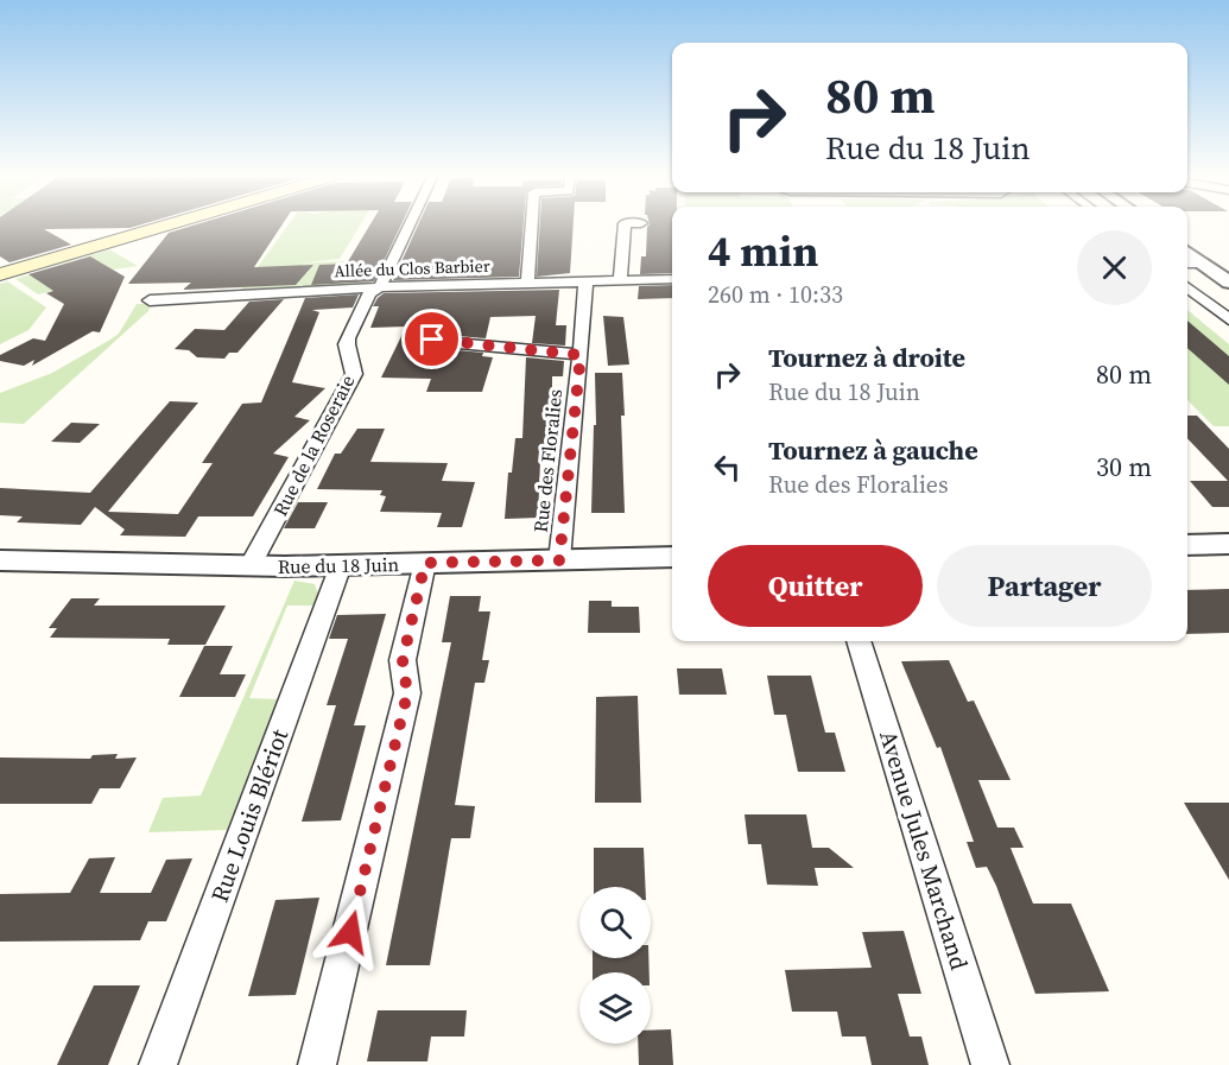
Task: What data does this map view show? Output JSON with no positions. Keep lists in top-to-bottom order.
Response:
{
  "streets": {
    "street": [
      "Allée du Clos Barbier",
      "Rue de la Roseraie",
      "Rue des Floralies",
      "Rue du 18 Juin",
      "Rue Louis Blériot",
      "Avenue Jules Marchand"
    ]
  },
  "crossings": [
    ["Allée du Clos Barbier", "Rue de la Roseraie"],
    ["Allée du Clos Barbier", "Rue des Floralies"],
    ["Rue de la Roseraie", "Rue du 18 Juin"],
    ["Rue des Floralies", "Rue du 18 Juin"],
    ["Rue du 18 Juin", "Rue Louis Blériot"]
  ],
  "page": {
    "turn": ["80 m", "Rue du 18 Juin"],
    "heading": ["4 min", "260 m · 10:33"],
    "list": [
      {
        "name": "Tournez à droite",
        "note": "Rue du 18 Juin",
        "value": "80 m"
      },
      {
        "name": "Tournez à gauche",
        "note": "Rue des Floralies",
        "value": "30 m"
      }
    ],
    "buttons": ["Quitter", "Partager"]
  }
}
